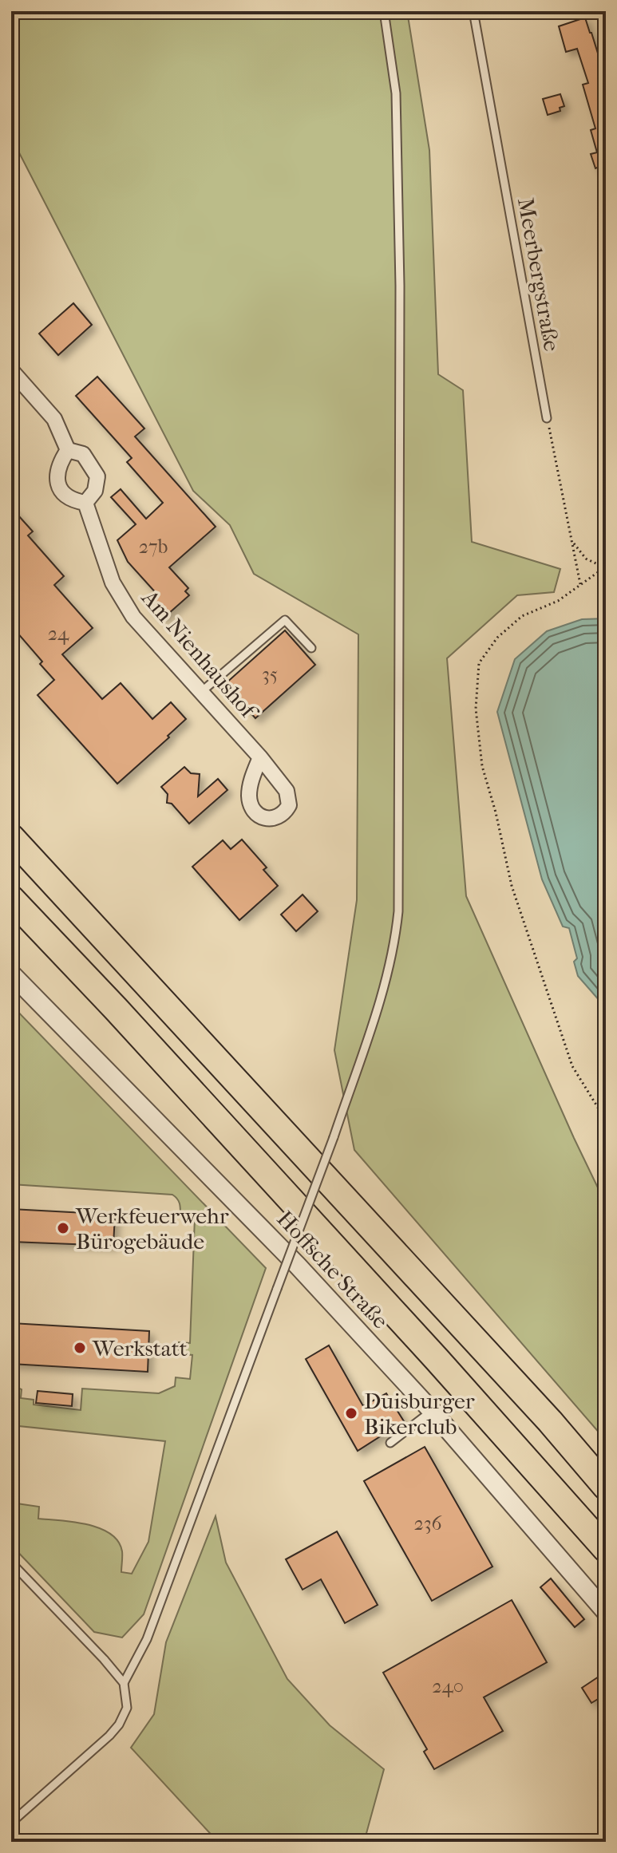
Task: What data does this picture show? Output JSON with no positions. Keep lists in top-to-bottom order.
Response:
{
  "streets": {
    "street": ["Am Nienhaushof", "Hoffsche Straße"],
    "lane": ["Meerbergstraße"]
  },
  "places": ["Werkfeuerwehr Bürogebäude", "Werkstatt", "Duisburger Bikerclub"],
  "house_numbers": [
    "27b",
    "24",
    "35",
    "236",
    "240"
  ]
}
